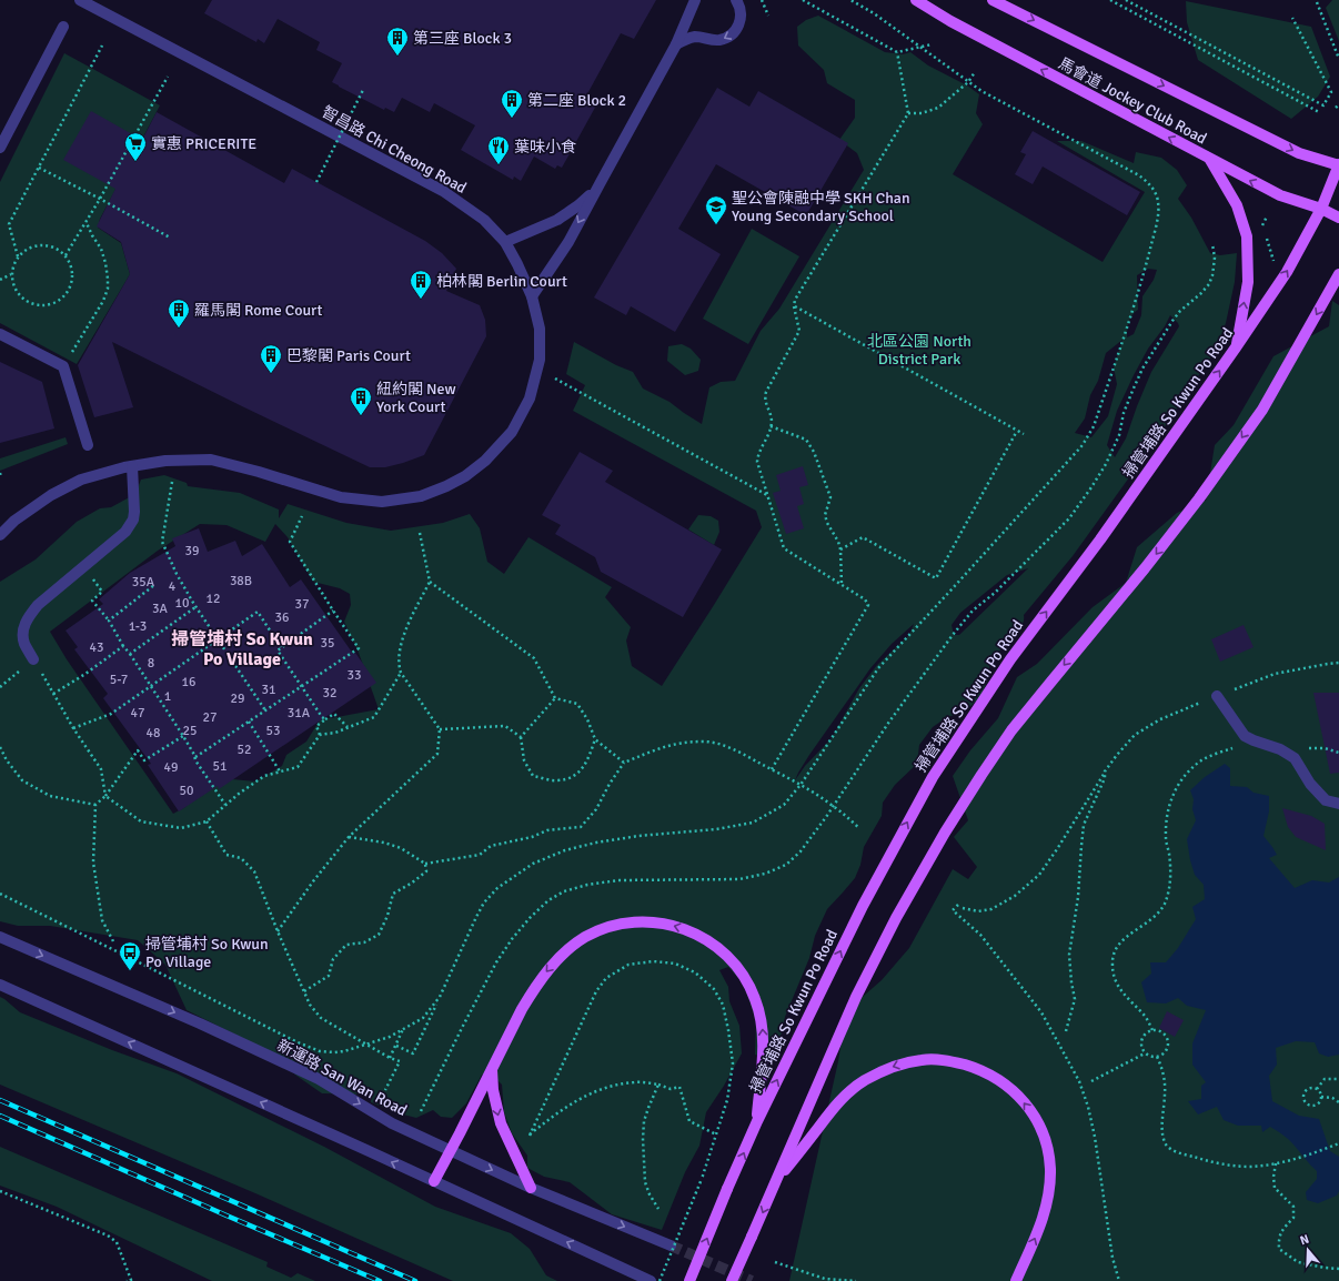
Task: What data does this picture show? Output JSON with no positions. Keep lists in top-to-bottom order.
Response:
{
  "streets": {
    "main road": ["馬會道 Jockey Club Road", "掃管埔路 So Kwun Po Road"],
    "street": ["智昌路 Chi Cheong Road", "新運路 San Wan Road"]
  },
  "crossings": [
    ["馬會道 Jockey Club Road", "掃管埔路 So Kwun Po Road"]
  ],
  "districts": ["掃管埔村 So Kwun Po Village"],
  "parks": ["北區公園 North District Park"],
  "places": {
    "building": [
      "第三座 Block 3",
      "第二座 Block 2",
      "柏林閣 Berlin Court",
      "羅馬閣 Rome Court",
      "巴黎閣 Paris Court",
      "紐約閣 New York Court"
    ],
    "supermarket": ["實惠 PRICERITE"],
    "restaurant": ["葉味小食"],
    "school or university": ["聖公會陳融中學 SKH Chan Young Secondary School"],
    "bus stop": ["掃管埔村 So Kwun Po Village"]
  },
  "house_numbers": [
    "39",
    "38B",
    "35A",
    "4",
    "12",
    "10",
    "37",
    "3A",
    "36",
    "1-3",
    "35",
    "43",
    "8",
    "33",
    "5-7",
    "16",
    "31",
    "32",
    "1",
    "29",
    "47",
    "31A",
    "27",
    "25",
    "53",
    "48",
    "52",
    "51",
    "49",
    "50"
  ],
  "north": "top"
}
